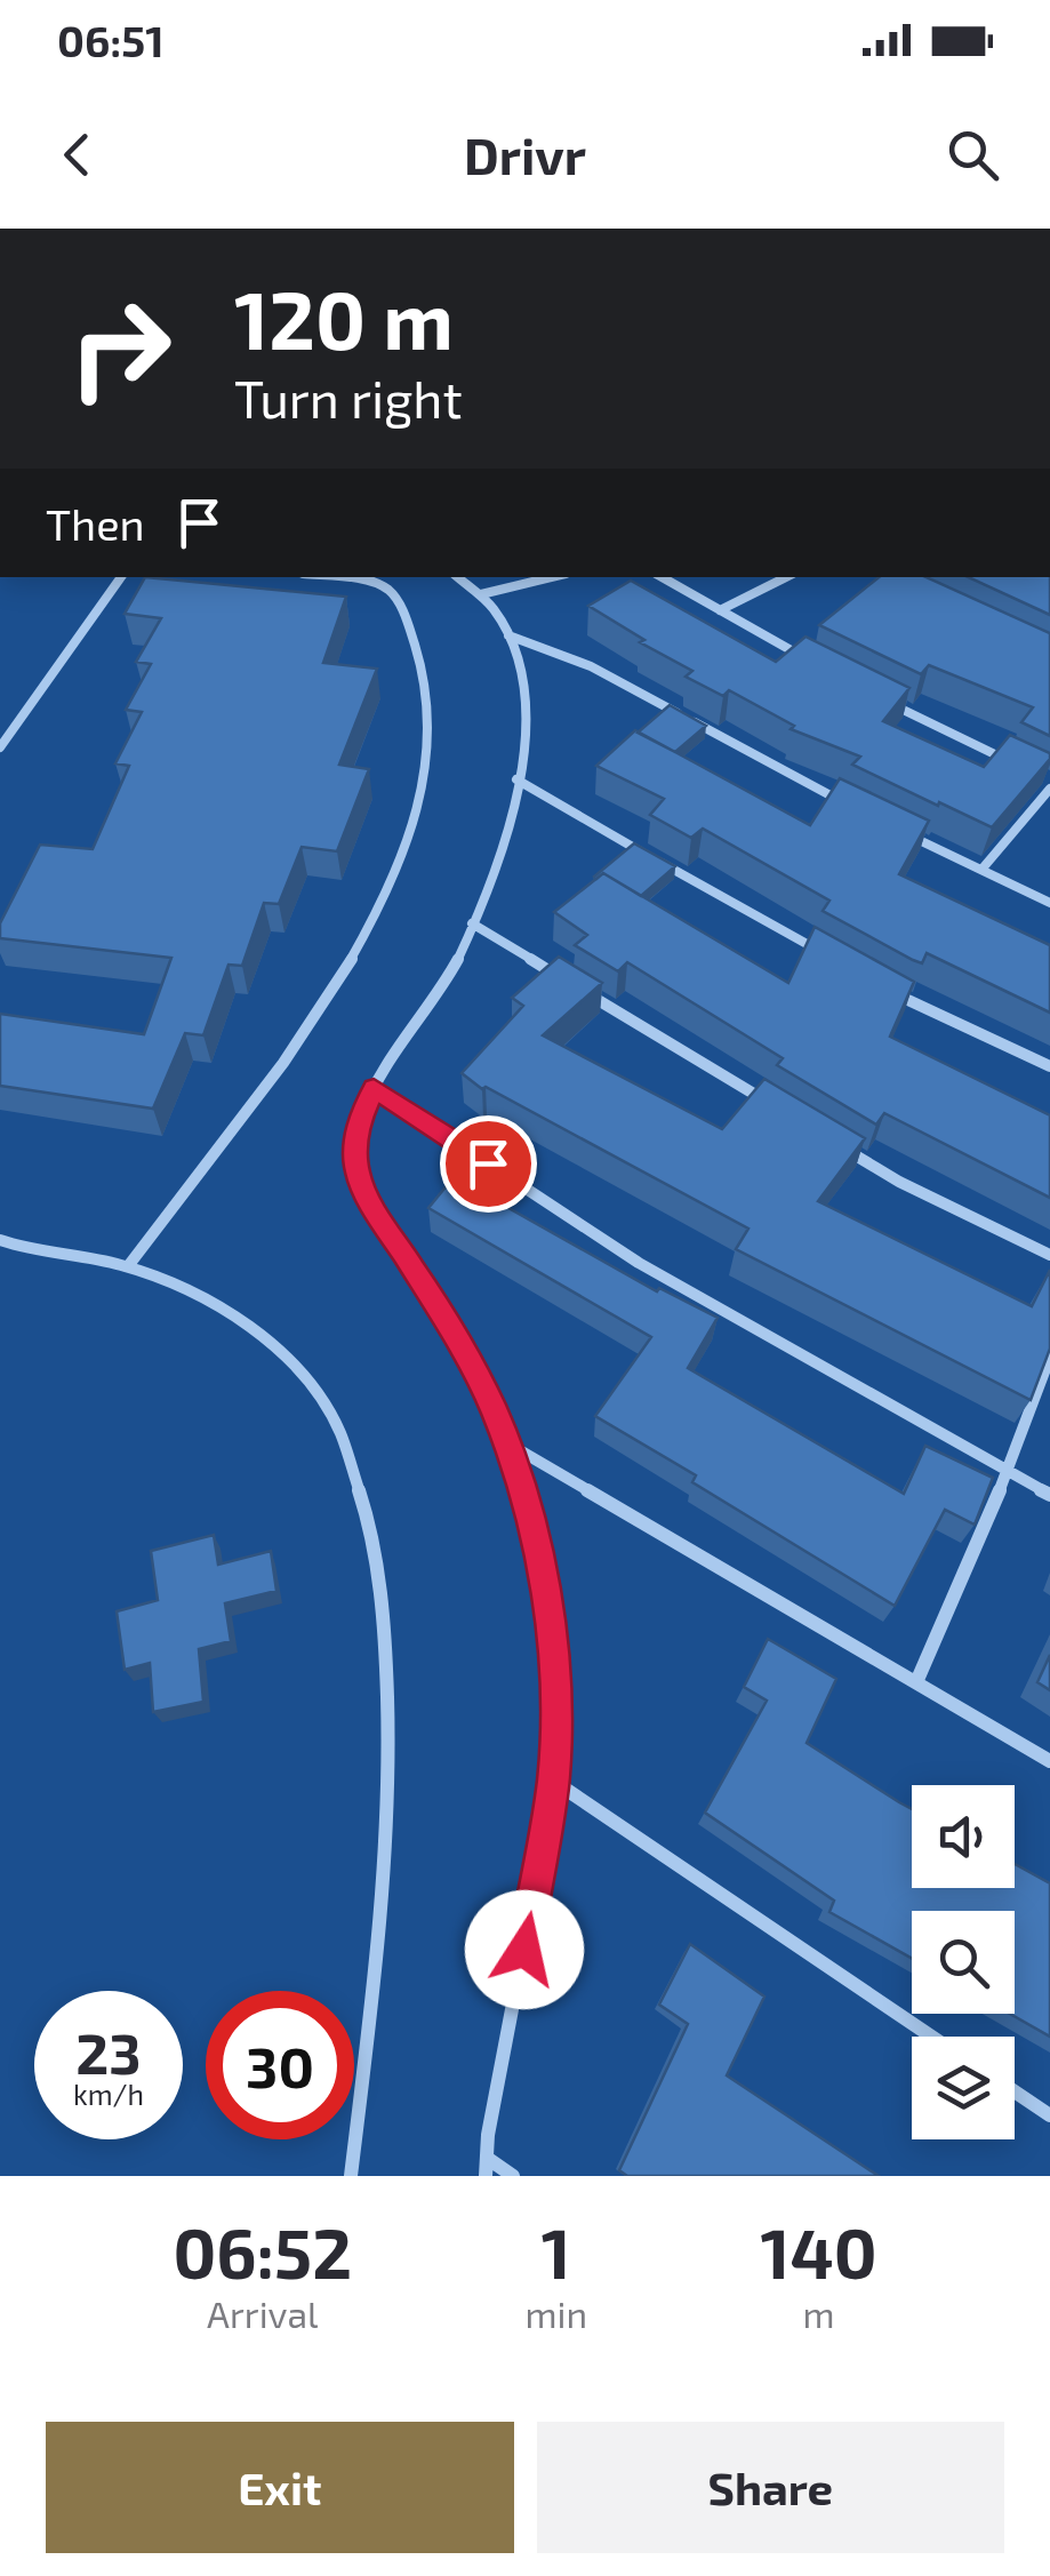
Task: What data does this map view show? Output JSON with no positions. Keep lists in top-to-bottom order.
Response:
{
  "page": {
    "status": "06:51",
    "header": "Drivr",
    "turn": ["120 m", "Turn right"],
    "then": "Then",
    "speed": "23 km/h",
    "limit": "30",
    "eta": [
      "06:52",
      "Arrival",
      "1",
      "min",
      "140",
      "m"
    ],
    "buttons": ["Exit", "Share"]
  }
}
